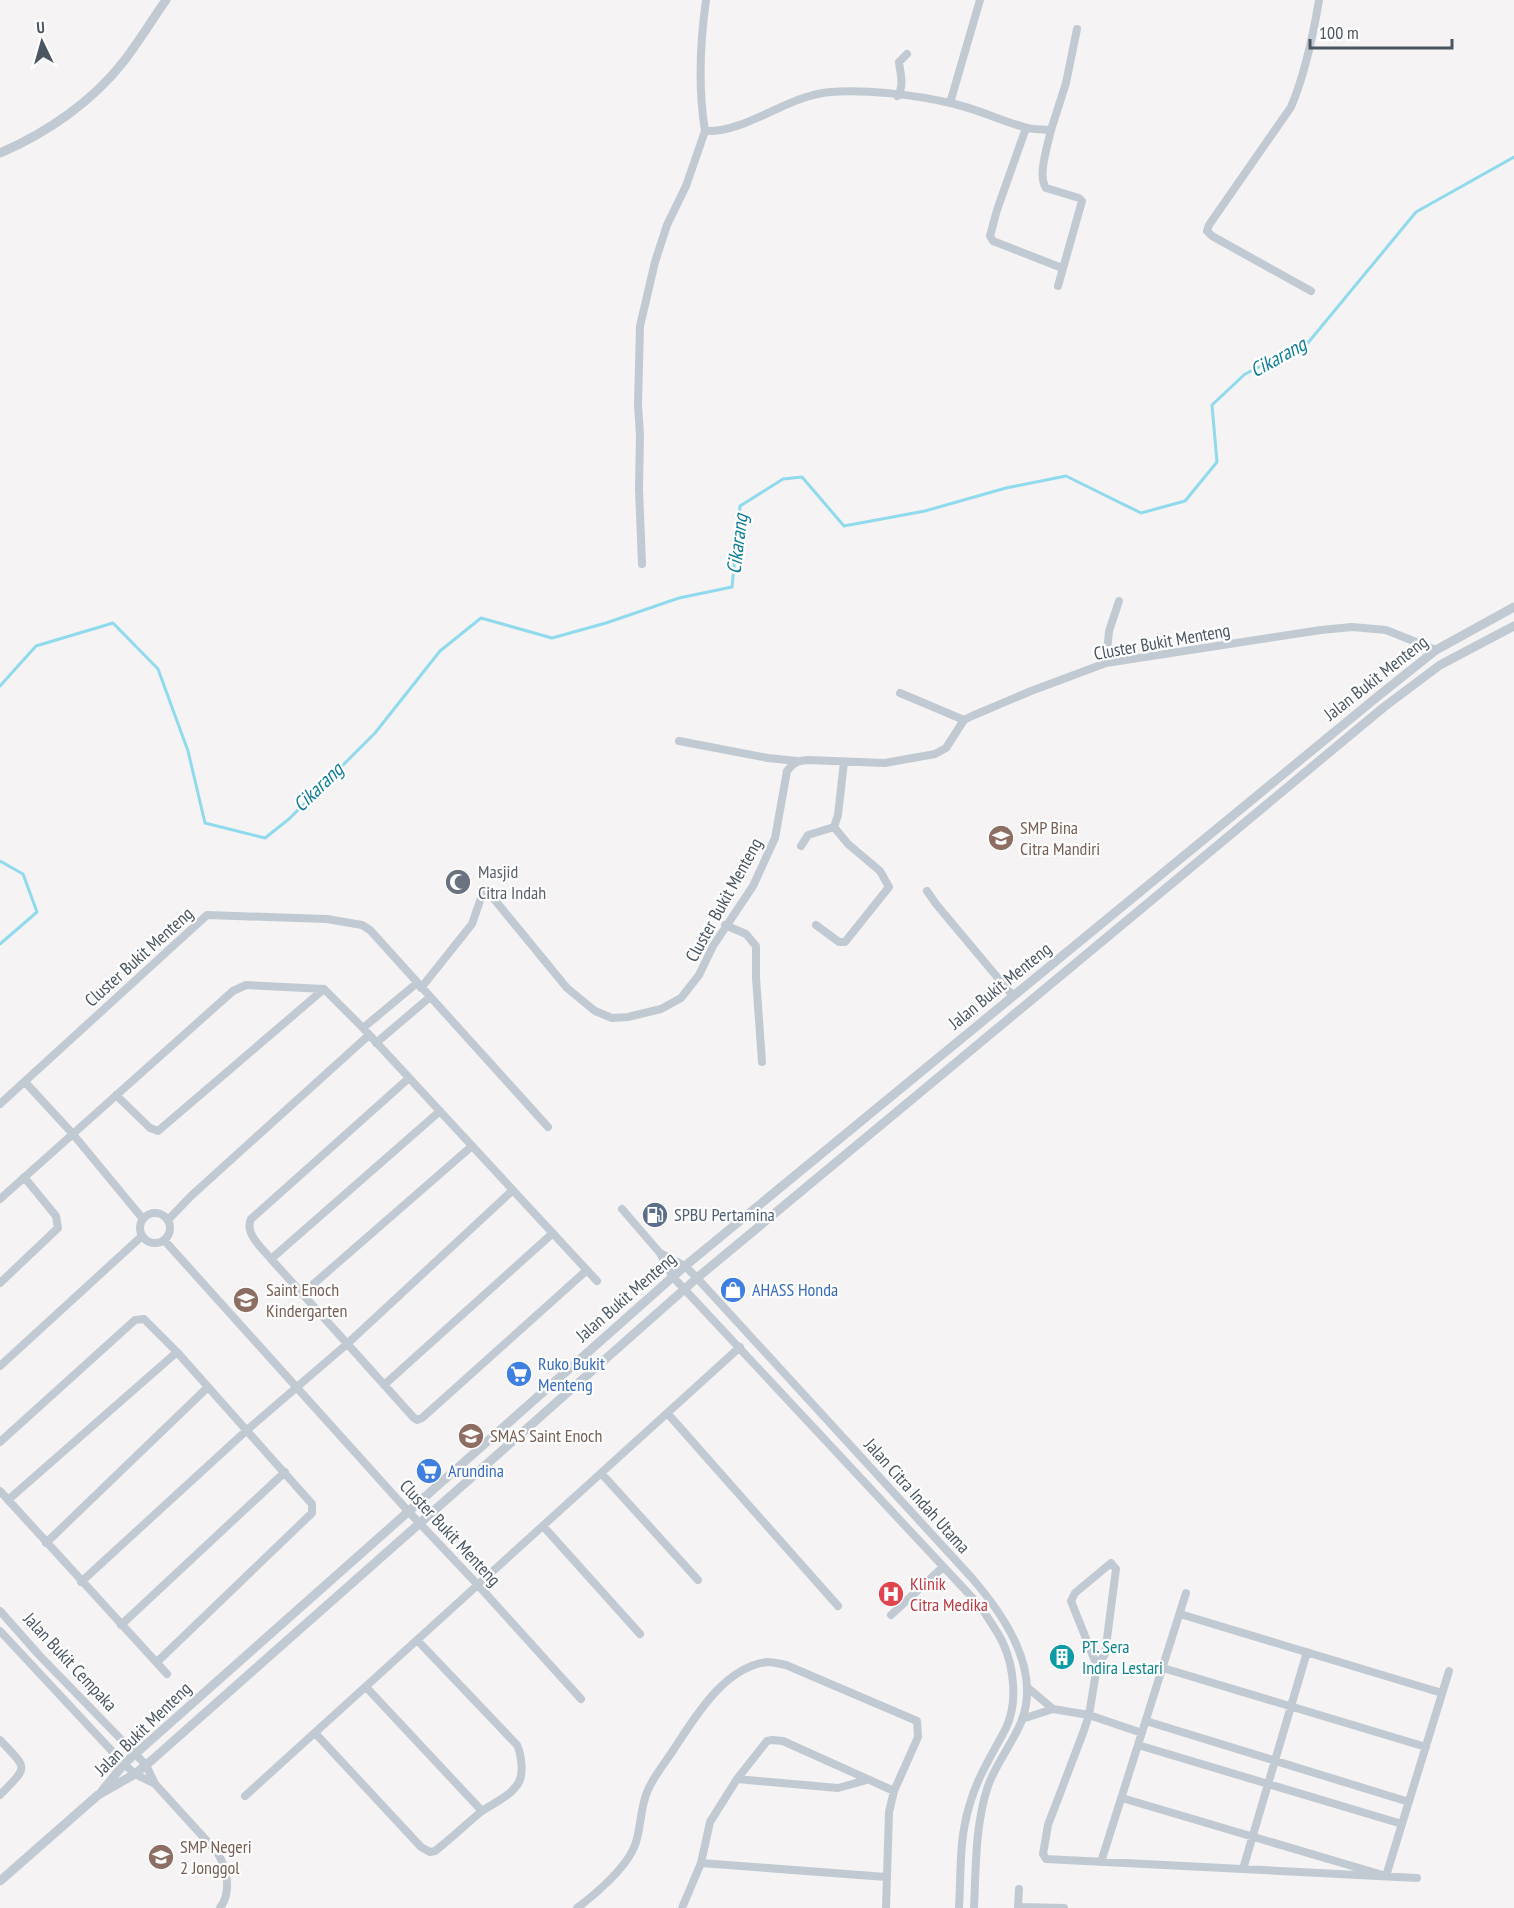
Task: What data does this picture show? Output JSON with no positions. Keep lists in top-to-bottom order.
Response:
{
  "streets": {
    "street": [
      "Cluster Bukit Menteng",
      "Jalan Bukit Menteng",
      "Jalan Citra Indah Utama",
      "Jalan Bukit Cempaka"
    ]
  },
  "crossings": [
    ["Cluster Bukit Menteng", "Jalan Bukit Menteng"],
    ["Jalan Bukit Menteng", "Jalan Citra Indah Utama"],
    ["Jalan Bukit Menteng", "Jalan Bukit Cempaka"]
  ],
  "water": ["Cikarang"],
  "places": {
    "school or university": [
      "SMP Bina Citra Mandiri",
      "Saint Enoch Kindergarten",
      "SMAS Saint Enoch",
      "SMP Negeri 2 Jonggol"
    ],
    "mosque": ["Masjid Citra Indah"],
    "fuel station": ["SPBU Pertamina"],
    "shop": ["AHASS Honda"],
    "supermarket": ["Ruko Bukit Menteng", "Arundina"],
    "hospital": ["Klinik Citra Medika"],
    "building": ["PT. Sera Indira Lestari"]
  },
  "scale_bar": "100 m",
  "north": "top"
}
